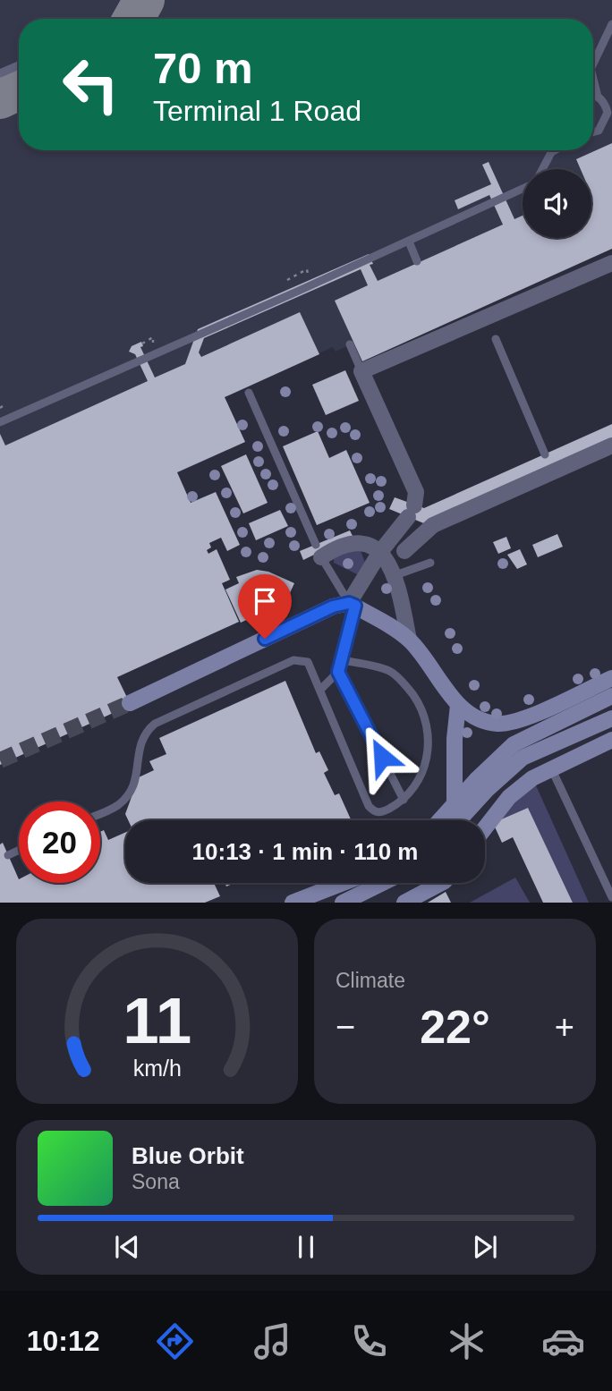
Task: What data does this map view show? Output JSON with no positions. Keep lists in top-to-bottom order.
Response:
{
  "page": {
    "turn": ["70 m", "Terminal 1 Road"],
    "limit": "20",
    "trip": "10:13 · 1 min · 110 m",
    "tile": "Climate",
    "heat": ["−", "22°", "+"],
    "song": ["Blue Orbit", "Sona"],
    "tabs": "10:12",
    "gauge": ["11", "km/h"]
  }
}
